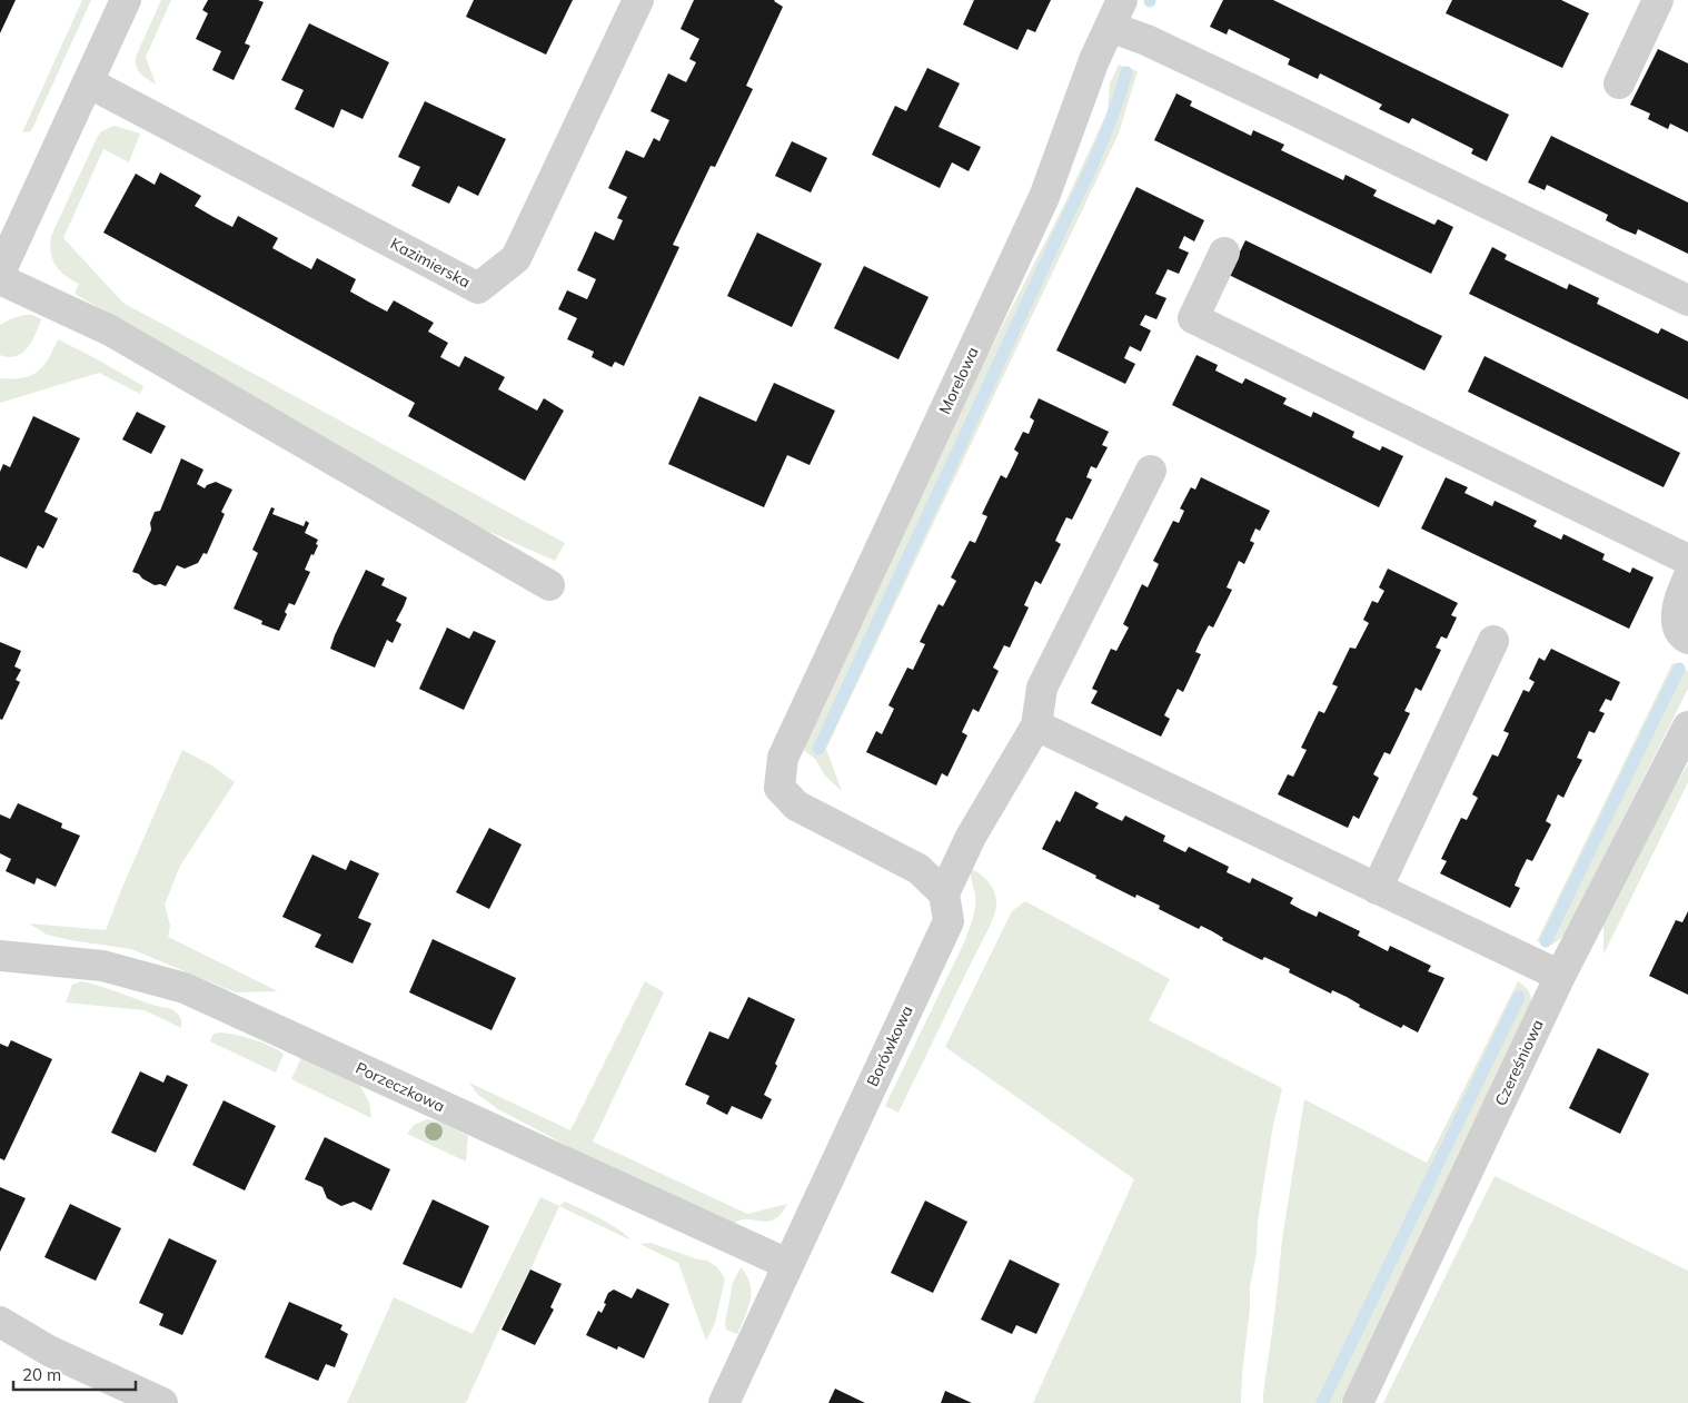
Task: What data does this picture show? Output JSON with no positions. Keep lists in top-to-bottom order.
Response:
{
  "streets": {
    "street": [
      "Kazimierska",
      "Morelowa",
      "Borówkowa",
      "Czereśniowa",
      "Porzeczkowa"
    ]
  },
  "crossings": [
    ["Morelowa", "Borówkowa"],
    ["Borówkowa", "Porzeczkowa"]
  ],
  "scale_bar": "20 m"
}
